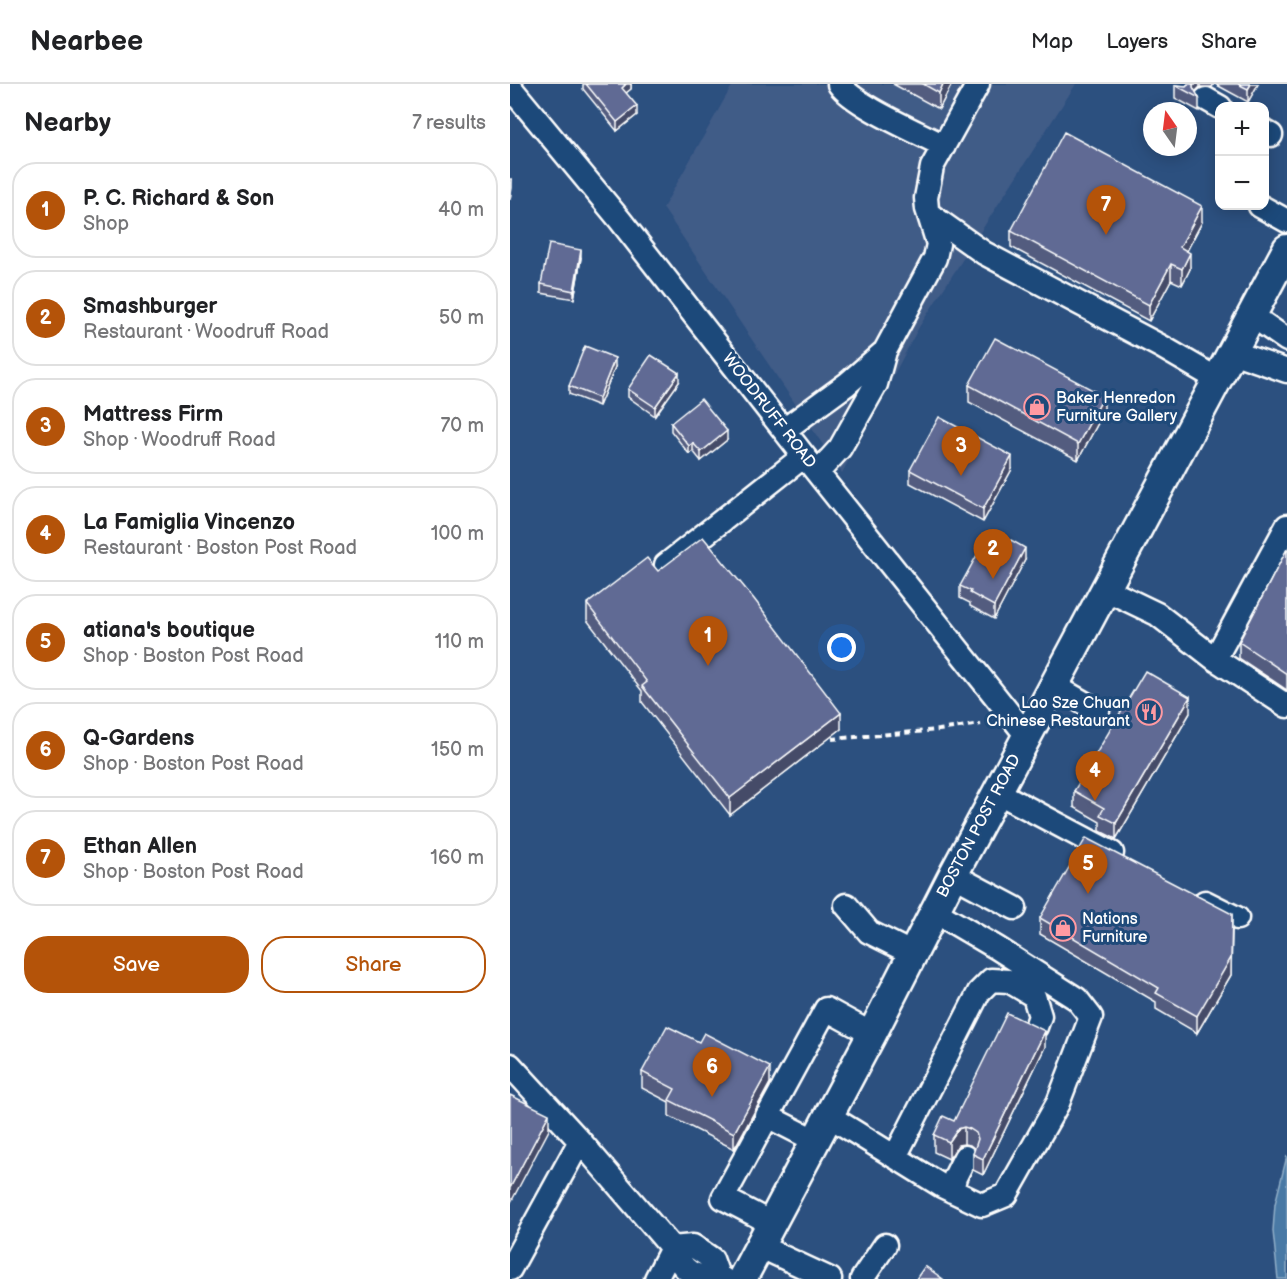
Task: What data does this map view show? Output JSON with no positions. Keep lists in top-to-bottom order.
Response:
{
  "streets": {
    "main road": ["BOSTON POST ROAD"],
    "street": ["WOODRUFF ROAD"]
  },
  "crossings": [
    ["WOODRUFF ROAD", "BOSTON POST ROAD"]
  ],
  "places": {
    "shop": ["Baker Henredon Furniture Gallery", "Nations Furniture"],
    "restaurant": ["Lao Sze Chuan Chinese Restaurant"]
  },
  "north": "top",
  "page": {
    "header": "Nearbee",
    "nav": ["Map", "Layers", "Share"],
    "heading": ["Nearby", "7 results"],
    "map_buttons": ["+", "−"],
    "list": [
      {
        "mark": "1",
        "name": "P. C. Richard & Son",
        "note": "Shop",
        "value": "40 m"
      },
      {
        "mark": "2",
        "name": "Smashburger",
        "note": "Restaurant · Woodruff Road",
        "value": "50 m"
      },
      {
        "mark": "3",
        "name": "Mattress Firm",
        "note": "Shop · Woodruff Road",
        "value": "70 m"
      },
      {
        "mark": "4",
        "name": "La Famiglia Vincenzo",
        "note": "Restaurant · Boston Post Road",
        "value": "100 m"
      },
      {
        "mark": "5",
        "name": "atiana's boutique",
        "note": "Shop · Boston Post Road",
        "value": "110 m"
      },
      {
        "mark": "6",
        "name": "Q-Gardens",
        "note": "Shop · Boston Post Road",
        "value": "150 m"
      },
      {
        "mark": "7",
        "name": "Ethan Allen",
        "note": "Shop · Boston Post Road",
        "value": "160 m"
      }
    ],
    "pins": [
      "7",
      "3",
      "2",
      "1",
      "4",
      "5",
      "6"
    ],
    "buttons": ["Save", "Share"]
  }
}
